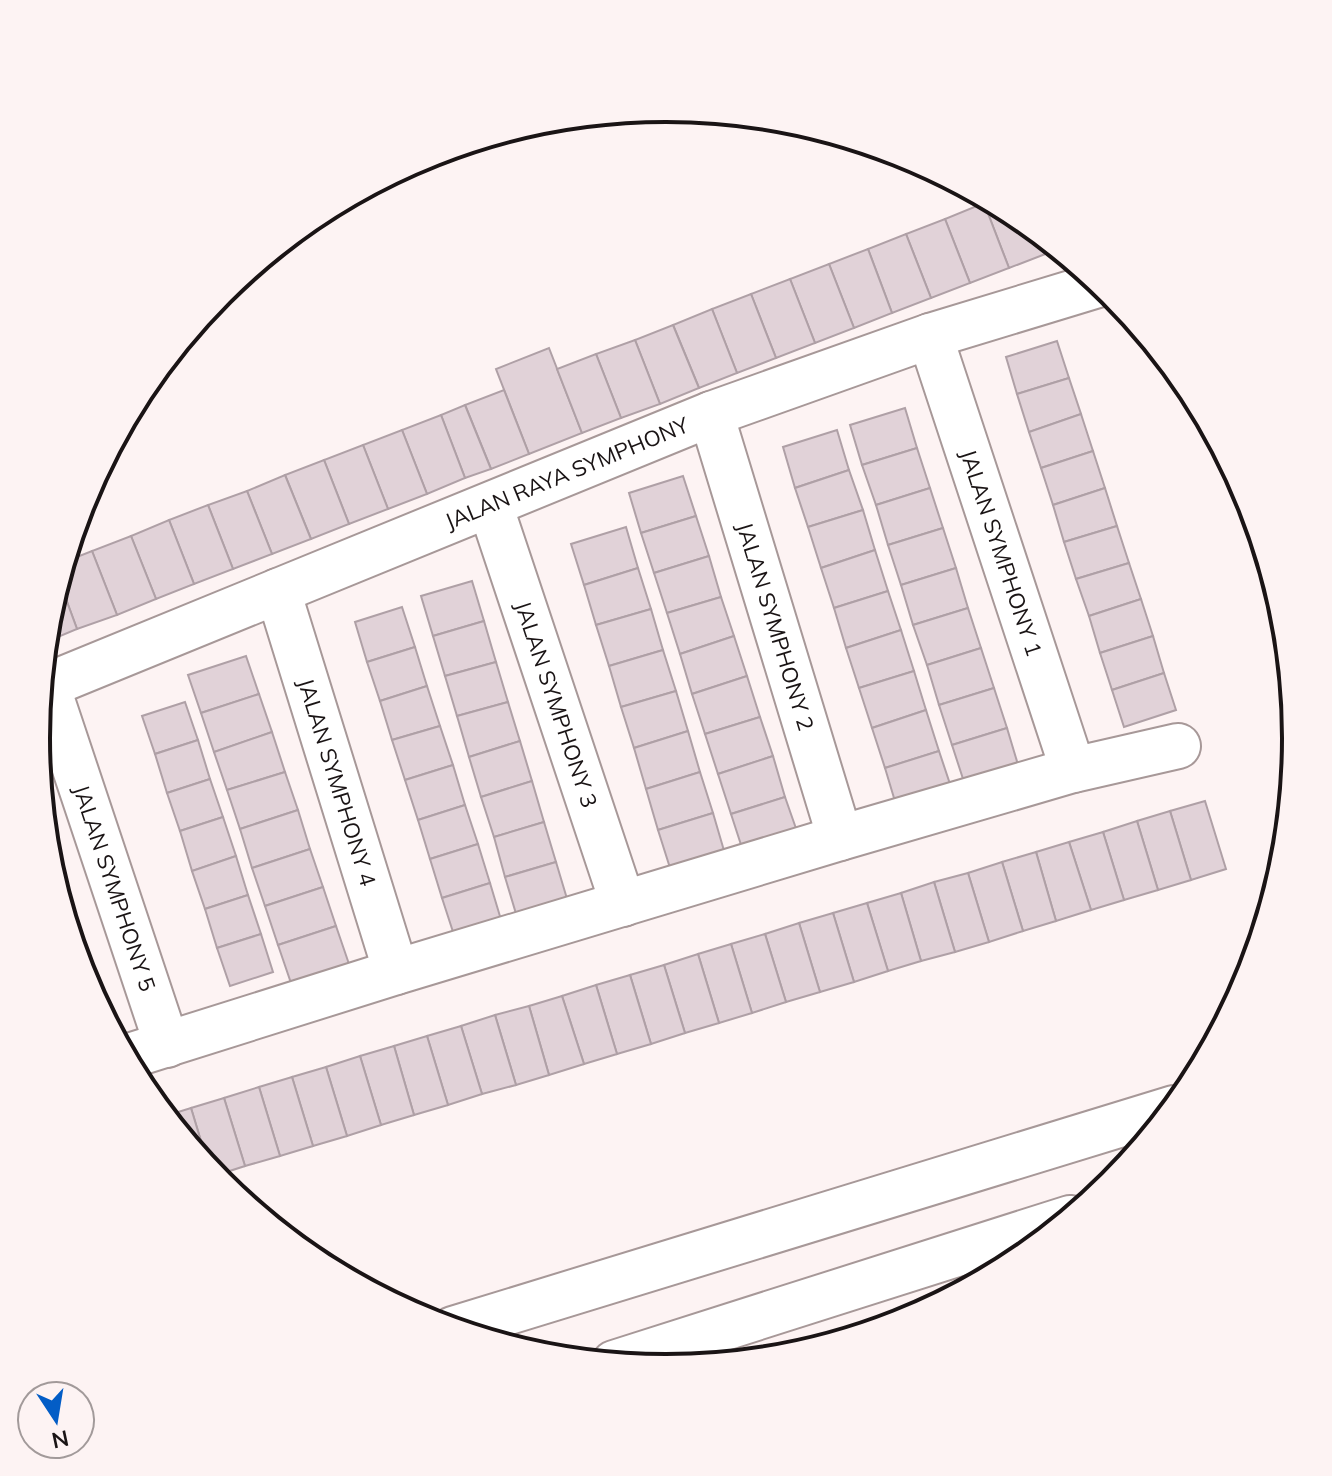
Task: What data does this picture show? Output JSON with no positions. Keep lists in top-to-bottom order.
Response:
{
  "streets": {
    "street": [
      "JALAN RAYA SYMPHONY",
      "JALAN SYMPHONY 1",
      "JALAN SYMPHONY 2",
      "JALAN SYMPHONY 3",
      "JALAN SYMPHONY 4",
      "JALAN SYMPHONY 5"
    ]
  },
  "crossings": [
    ["JALAN RAYA SYMPHONY", "JALAN SYMPHONY 1"],
    ["JALAN RAYA SYMPHONY", "JALAN SYMPHONY 2"],
    ["JALAN RAYA SYMPHONY", "JALAN SYMPHONY 3"],
    ["JALAN RAYA SYMPHONY", "JALAN SYMPHONY 4"]
  ],
  "north": "bottom"
}
